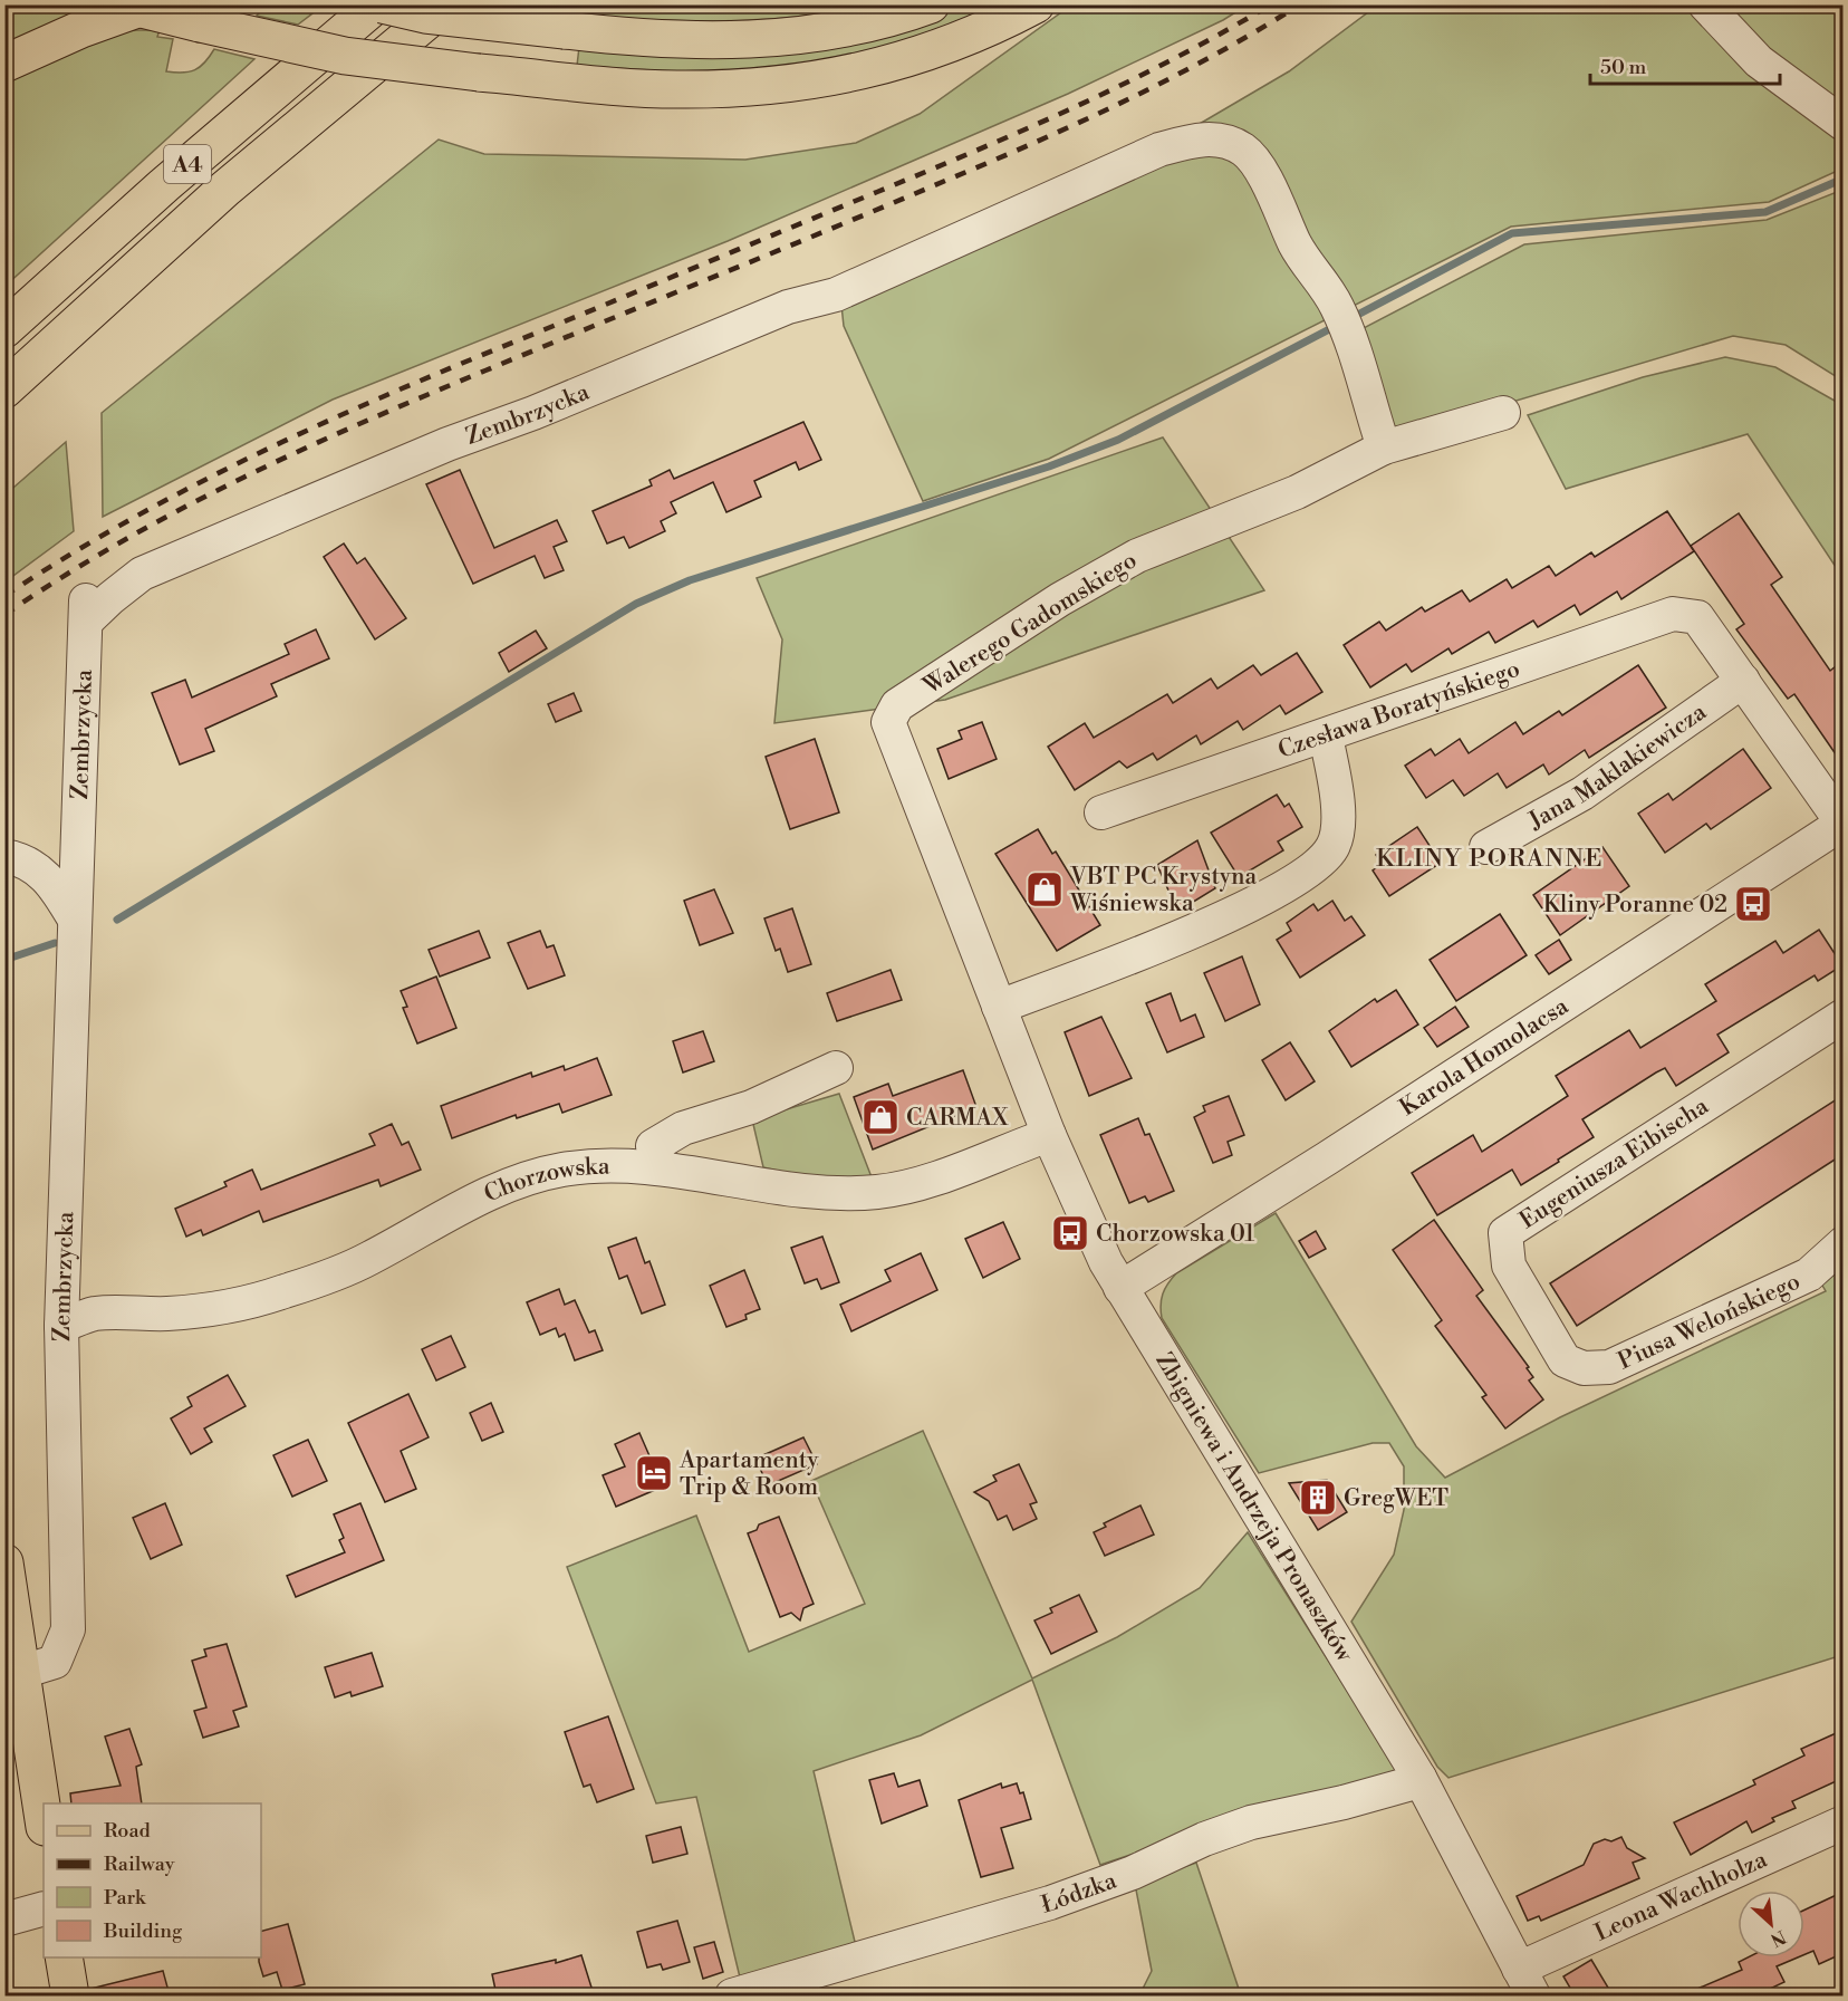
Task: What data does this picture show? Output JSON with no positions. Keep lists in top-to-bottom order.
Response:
{
  "streets": {
    "main road": ["A4"],
    "street": [
      "Zembrzycka",
      "Walerego Gadomskiego",
      "Czesława Boratyńskiego",
      "Jana Maklakiewicza",
      "Karola Homolacsa",
      "Eugeniusza Eibischa",
      "Chorzowska",
      "Piusa Welońskiego",
      "Zbigniewa i Andrzeja Pronaszków",
      "Łódzka",
      "Leona Wachholza"
    ]
  },
  "crossings": [
    ["Zembrzycka", "Walerego Gadomskiego"],
    ["Zembrzycka", "Chorzowska"],
    ["Walerego Gadomskiego", "Zbigniewa i Andrzeja Pronaszków"],
    ["Czesława Boratyńskiego", "Jana Maklakiewicza"],
    ["Karola Homolacsa", "Zbigniewa i Andrzeja Pronaszków"],
    ["Eugeniusza Eibischa", "Piusa Welońskiego"],
    ["Chorzowska", "Zbigniewa i Andrzeja Pronaszków"],
    ["Zbigniewa i Andrzeja Pronaszków", "Łódzka"],
    ["Zbigniewa i Andrzeja Pronaszków", "Leona Wachholza"]
  ],
  "districts": ["KLINY PORANNE"],
  "places": {
    "shop": ["VBT PC Krystyna Wiśniewska", "CARMAX"],
    "bus stop": ["Kliny Poranne 02", "Chorzowska 01"],
    "hotel": ["Apartamenty Trip & Room"],
    "building": ["GregWET"]
  },
  "legend": [
    "Road",
    "Railway",
    "Park",
    "Building"
  ],
  "scale_bar": "50 m",
  "north": "bottom right"
}
